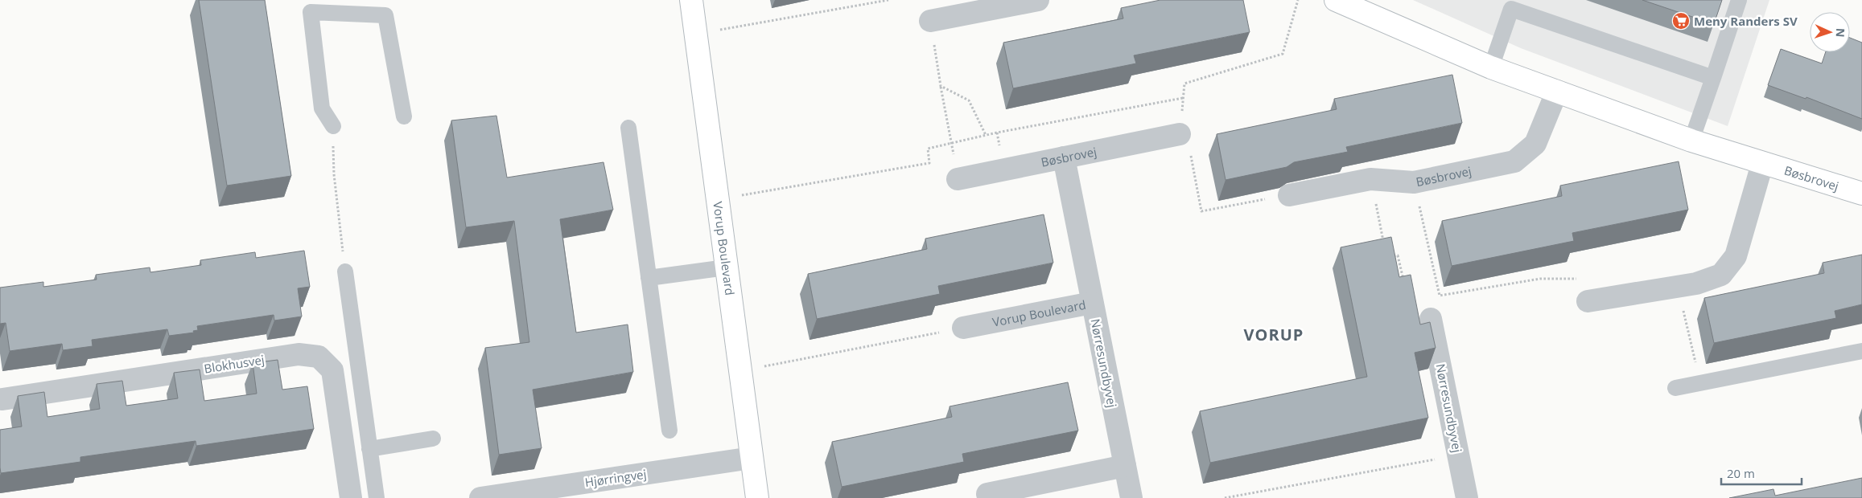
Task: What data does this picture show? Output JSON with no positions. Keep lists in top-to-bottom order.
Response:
{
  "streets": {
    "street": [
      "Bøsbrovej",
      "Vorup Boulevard",
      "Nørresundbyvej",
      "Blokhusvej",
      "Hjørringvej"
    ]
  },
  "crossings": [
    ["Bøsbrovej", "Nørresundbyvej"],
    ["Vorup Boulevard", "Nørresundbyvej"],
    ["Vorup Boulevard", "Hjørringvej"]
  ],
  "districts": ["VORUP"],
  "places": {
    "supermarket": ["Meny Randers SV"]
  },
  "scale_bar": "20 m",
  "north": "right"
}
